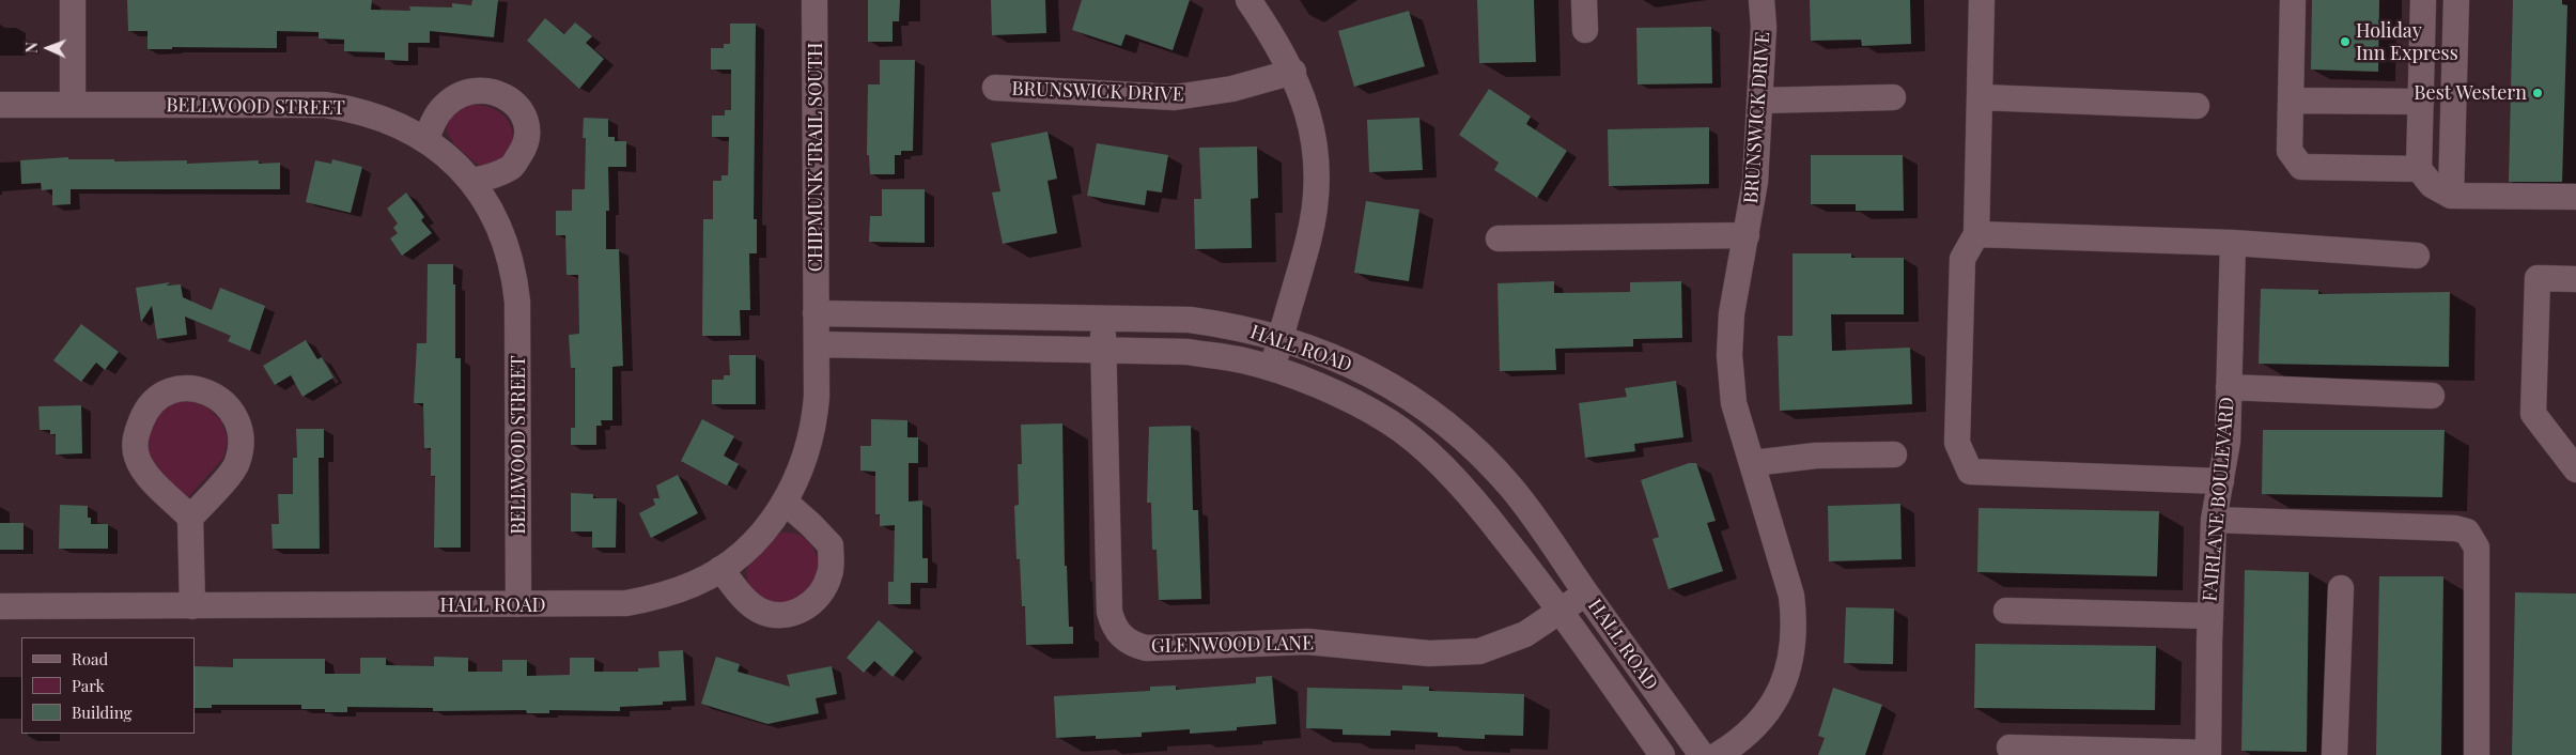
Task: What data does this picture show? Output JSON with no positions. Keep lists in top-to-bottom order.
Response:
{
  "streets": {
    "street": [
      "BRUNSWICK DRIVE",
      "BELLWOOD STREET",
      "CHIPMUNK TRAIL SOUTH",
      "HALL ROAD",
      "FAIRLANE BOULEVARD",
      "GLENWOOD LANE"
    ]
  },
  "crossings": [
    ["BELLWOOD STREET", "HALL ROAD"],
    ["CHIPMUNK TRAIL SOUTH", "HALL ROAD"],
    ["HALL ROAD", "GLENWOOD LANE"]
  ],
  "places": ["Holiday Inn Express", "Best Western"],
  "legend": ["Road", "Park", "Building"],
  "north": "left"
}
